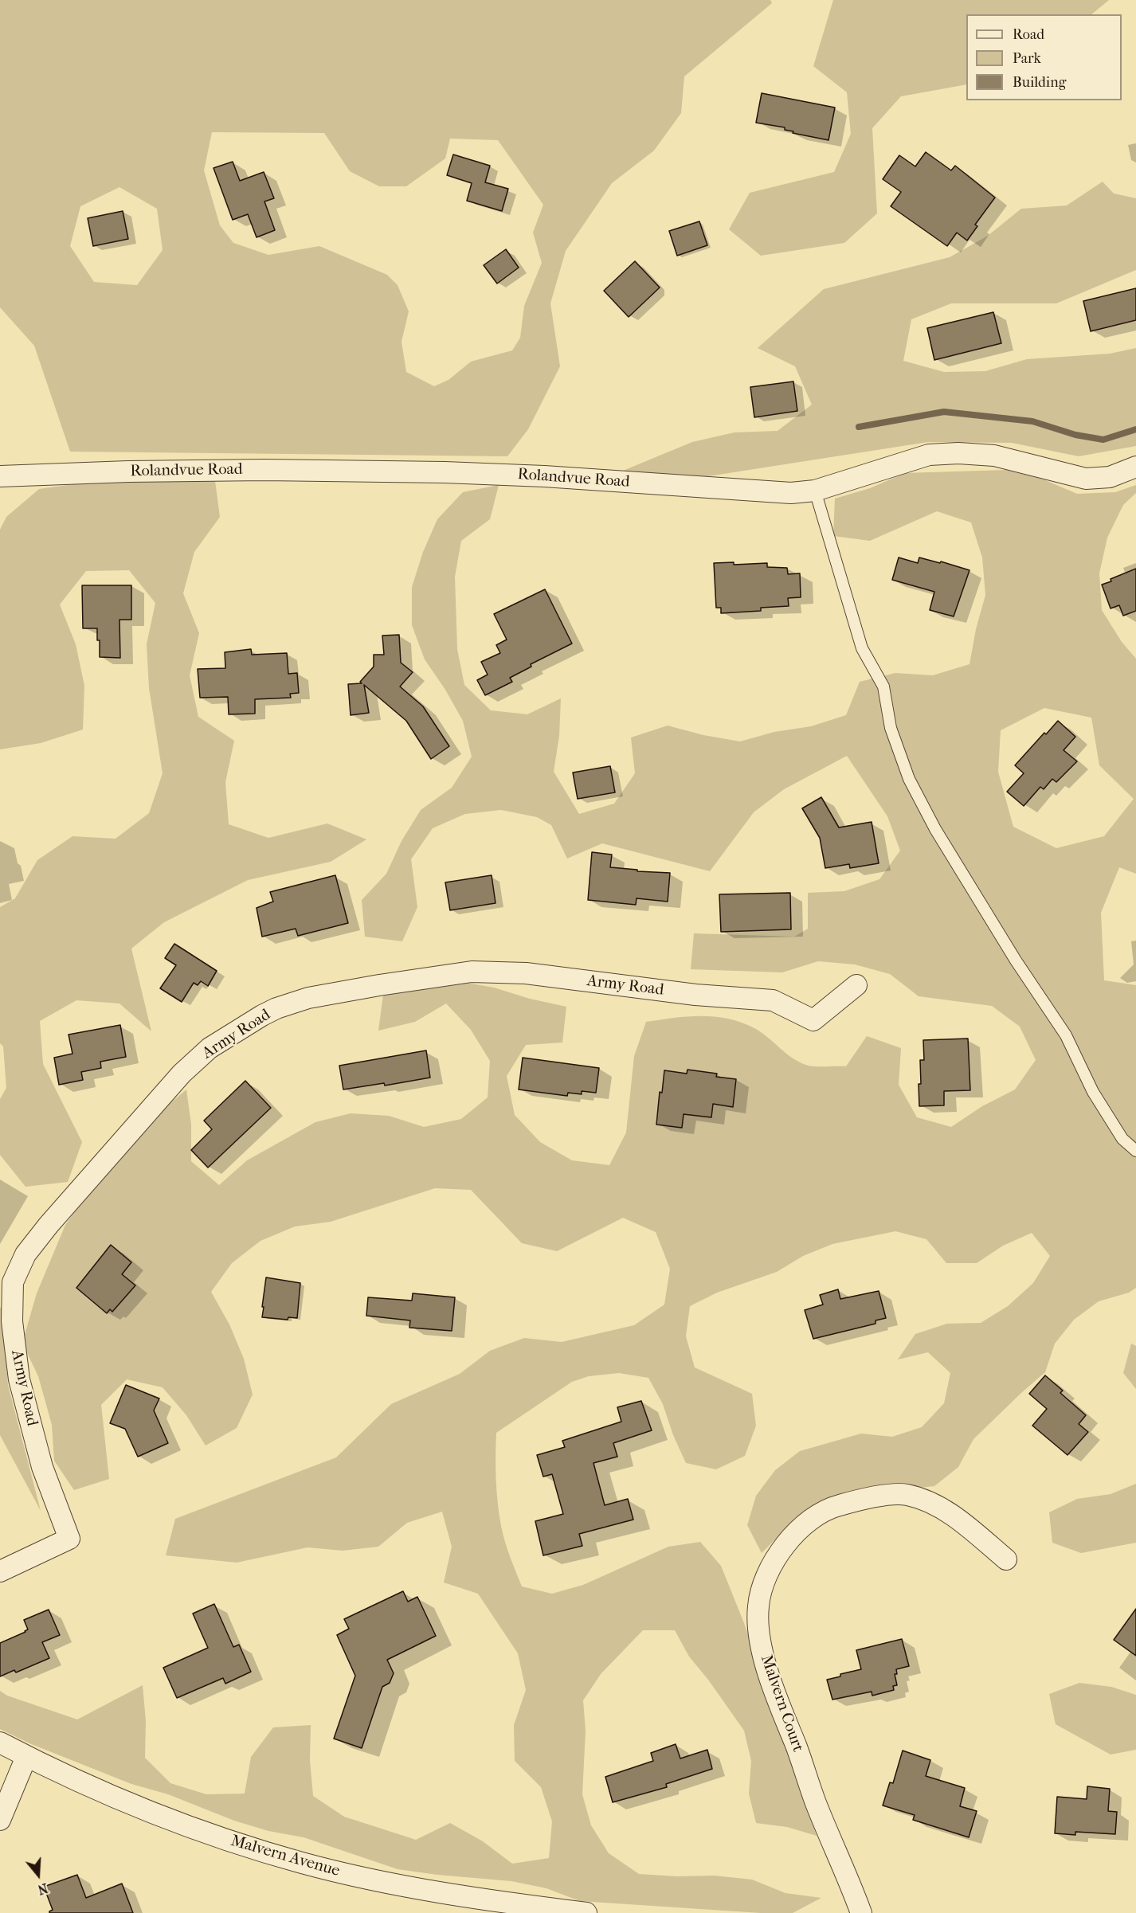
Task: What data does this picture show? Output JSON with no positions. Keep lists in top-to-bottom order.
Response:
{
  "streets": {
    "street": [
      "Rolandvue Road",
      "Army Road",
      "Malvern Court",
      "Malvern Avenue"
    ]
  },
  "legend": ["Road", "Park", "Building"],
  "north": "bottom"
}
